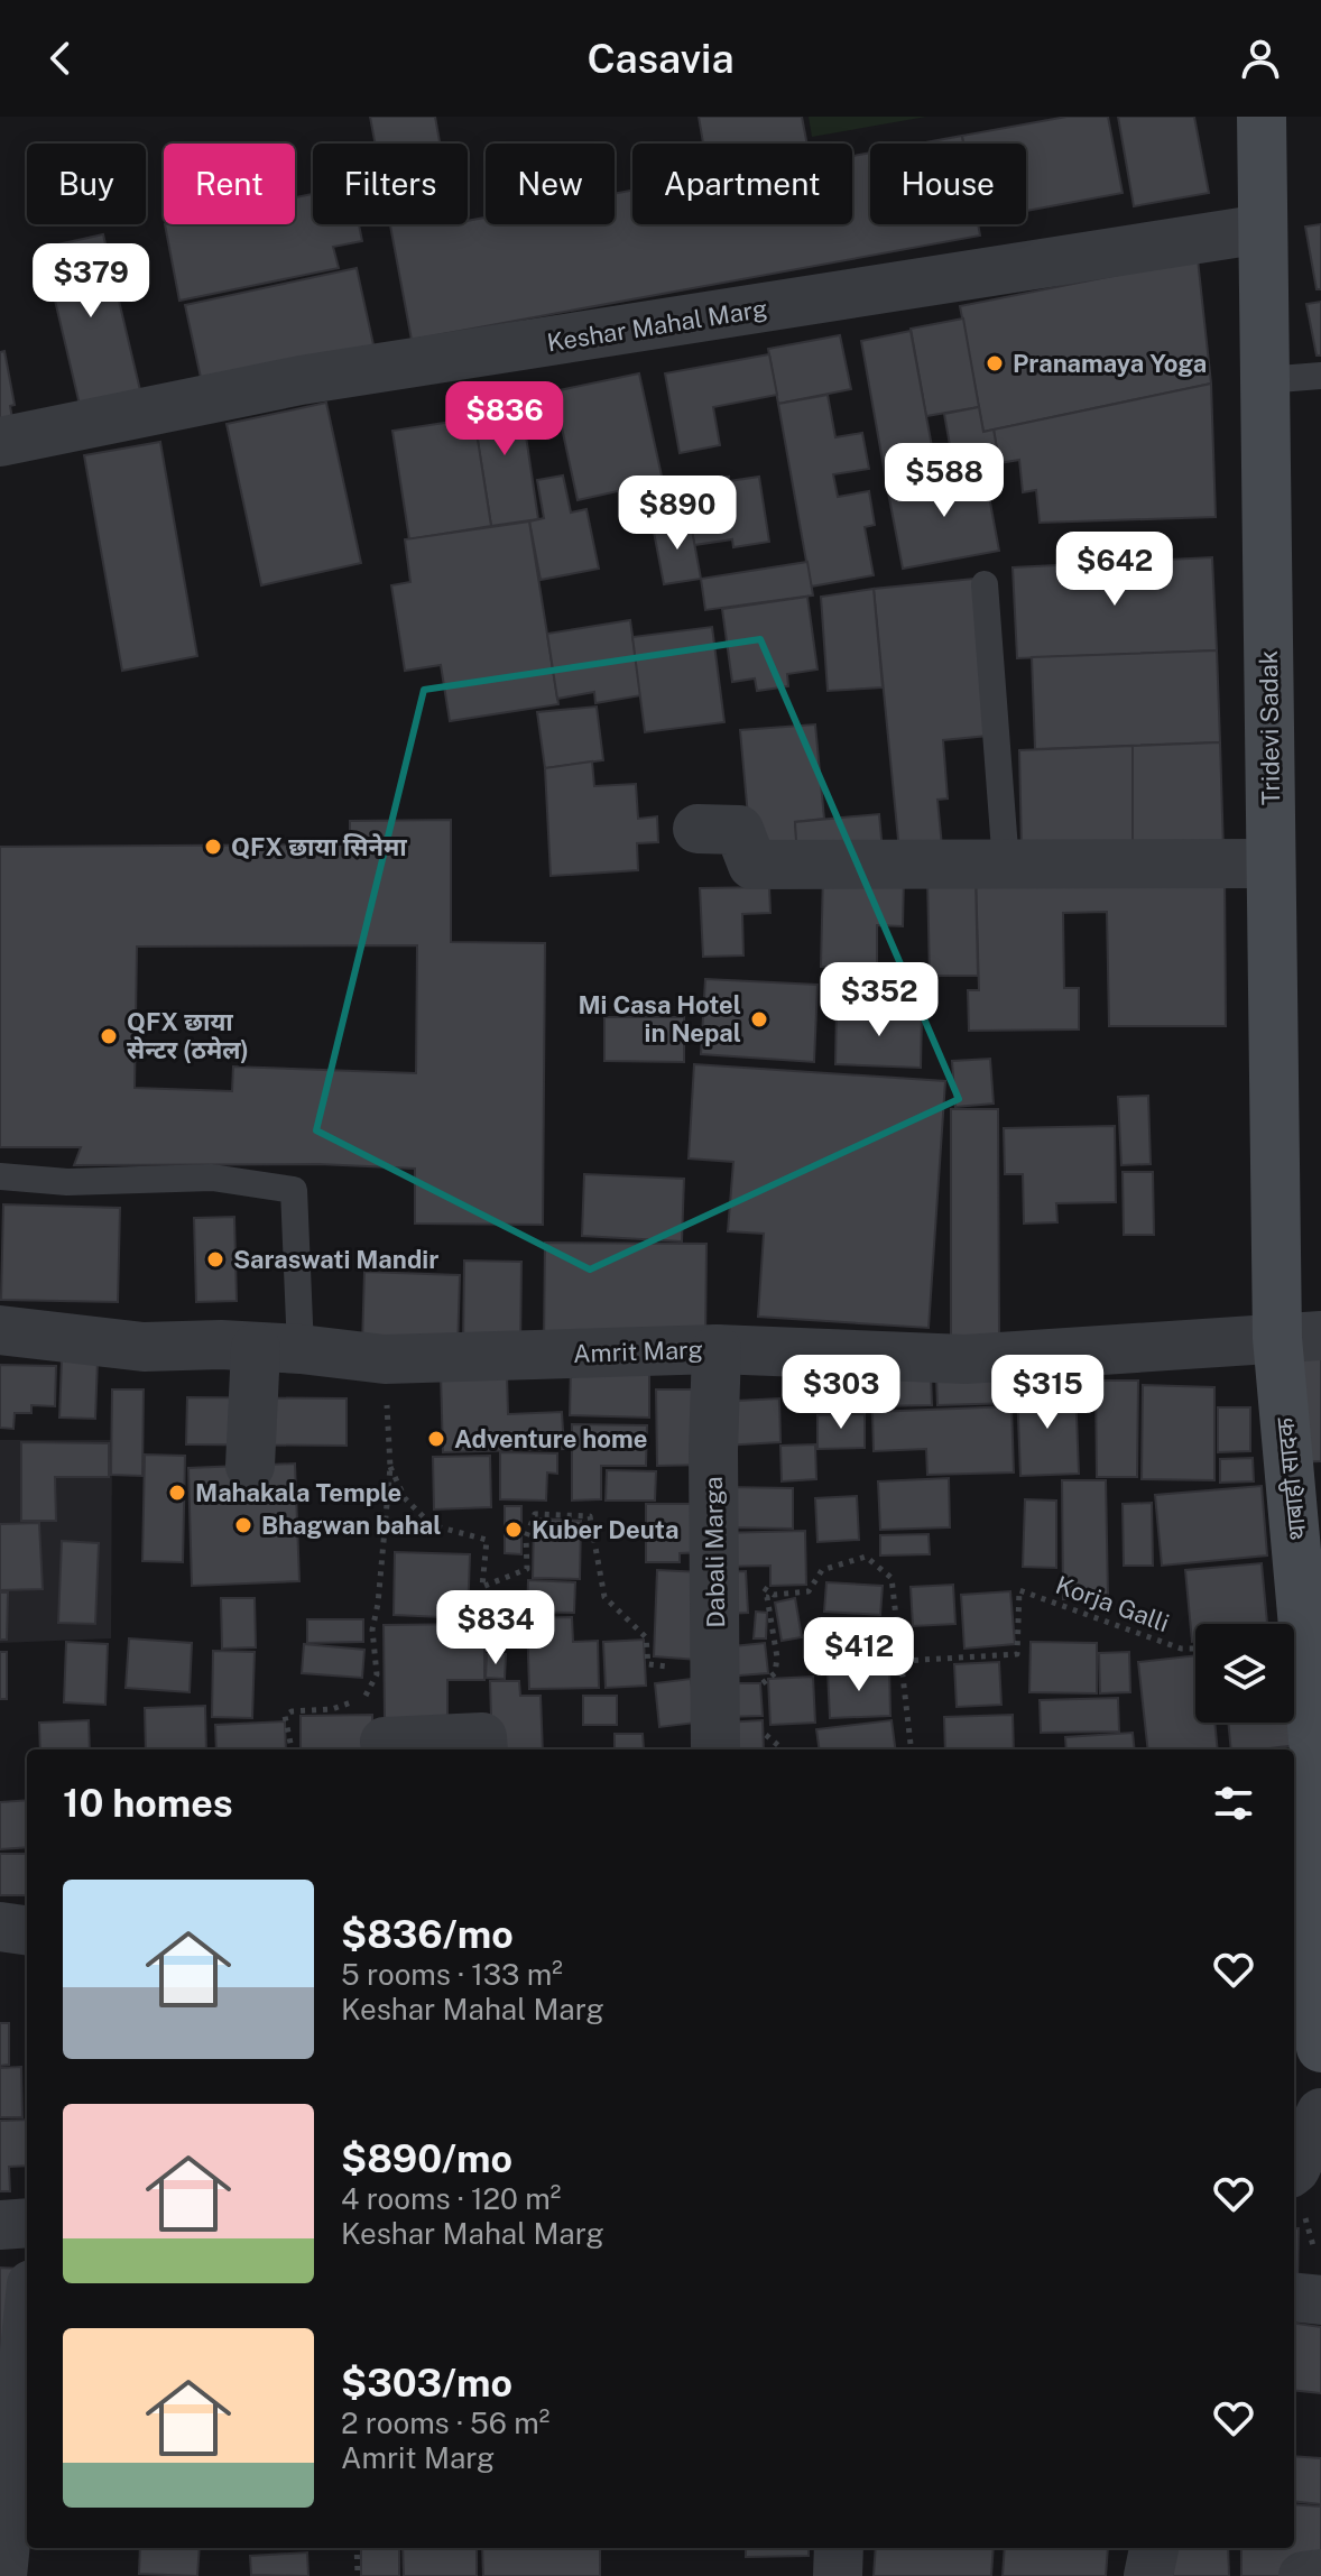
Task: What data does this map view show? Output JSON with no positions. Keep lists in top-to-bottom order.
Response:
{
  "streets": {
    "street": [
      "Keshar Mahal Marg",
      "Tridevi Sadak",
      "Amrit Marg",
      "थाबाही सादक",
      "Dabali Marga"
    ],
    "path": ["Korja Galli"]
  },
  "crossings": [
    ["Keshar Mahal Marg", "Tridevi Sadak"],
    ["Tridevi Sadak", "Amrit Marg"],
    ["Tridevi Sadak", "थाबाही सादक"],
    ["Amrit Marg", "थाबाही सादक"],
    ["Amrit Marg", "Dabali Marga"]
  ],
  "places": [
    "Pranamaya Yoga",
    "QFX छाया सिनेमा",
    "Mi Casa Hotel in Nepal",
    "QFX छाया सेन्टर (ठमेल)",
    "Saraswati Mandir",
    "Adventure home",
    "Mahakala Temple",
    "Bhagwan bahal",
    "Kuber Deuta"
  ],
  "page": {
    "header": "Casavia",
    "chip": [
      "Buy",
      "Rent",
      "Filters",
      "New",
      "Apartment",
      "House"
    ],
    "price": [
      "$379",
      "$836",
      "$588",
      "$890",
      "$642",
      "$352",
      "$303",
      "$315",
      "$834",
      "$412"
    ],
    "heading": "10 homes",
    "list": [
      {
        "name": "$836/mo",
        "note": "5 rooms · 133 m² · Keshar Mahal Marg"
      },
      {
        "name": "$890/mo",
        "note": "4 rooms · 120 m² · Keshar Mahal Marg"
      },
      {
        "name": "$303/mo",
        "note": "2 rooms · 56 m² · Amrit Marg"
      }
    ]
  }
}
